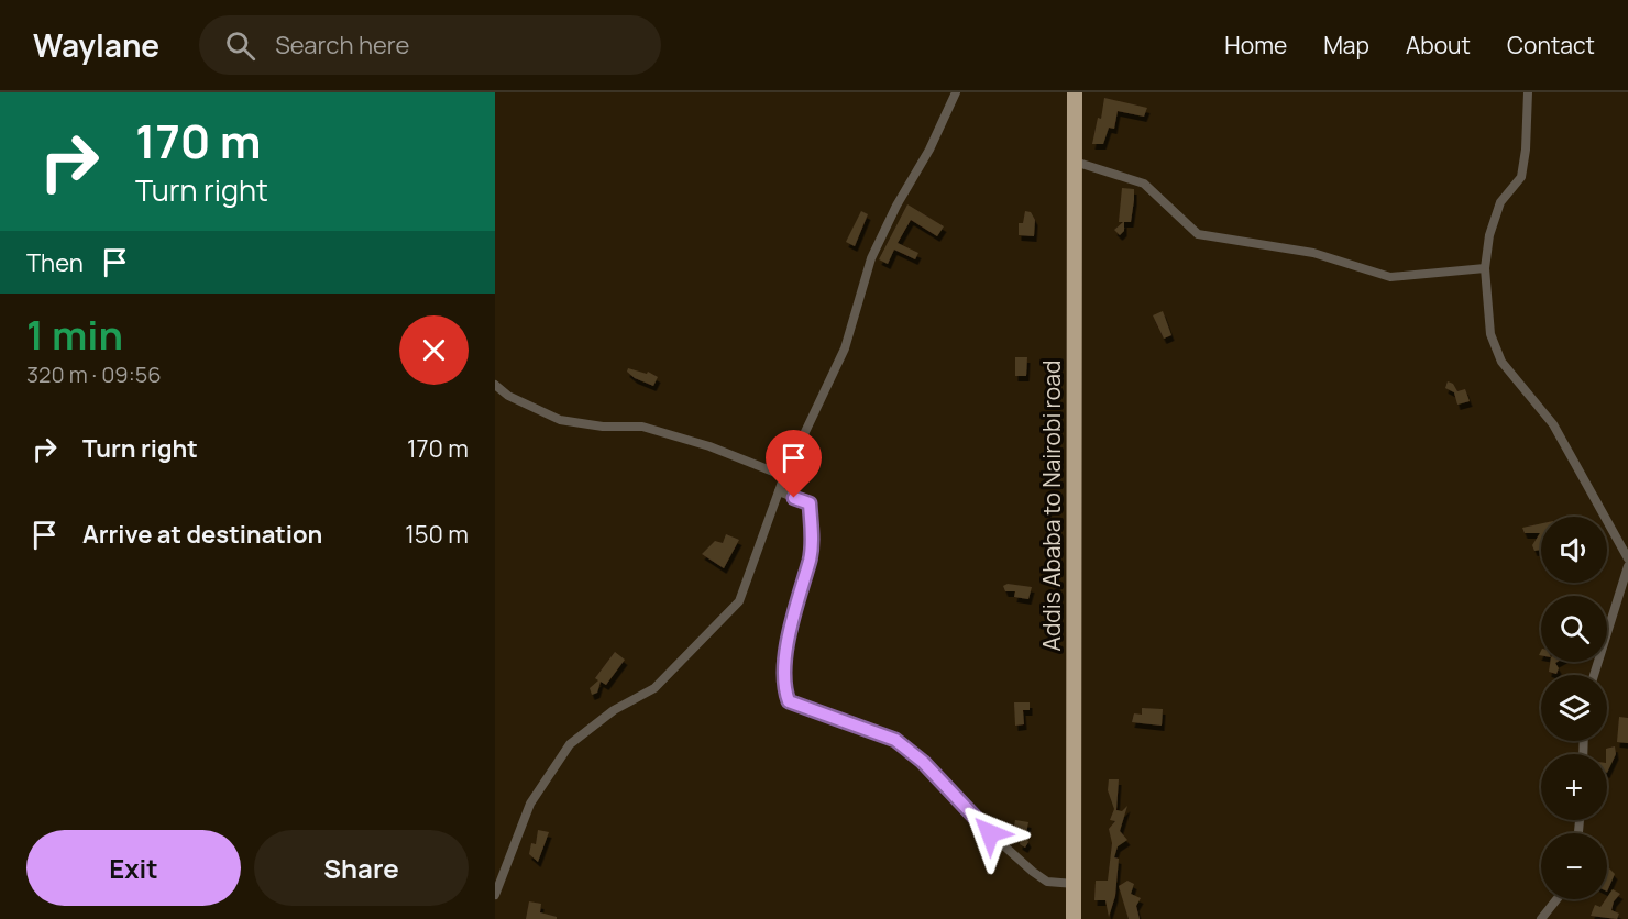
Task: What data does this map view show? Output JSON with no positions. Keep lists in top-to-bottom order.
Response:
{
  "streets": {
    "highway": ["Addis Ababa to Nairobi road"]
  },
  "page": {
    "header": "Waylane",
    "search": "Search here",
    "nav": [
      "Home",
      "Map",
      "About",
      "Contact"
    ],
    "turn": ["170 m", "Turn right"],
    "then": "Then",
    "heading": ["1 min", "320 m · 09:56"],
    "list": [
      {
        "name": "Turn right",
        "value": "170 m"
      },
      {
        "name": "Arrive at destination",
        "value": "150 m"
      }
    ],
    "map_buttons": ["+", "−"],
    "buttons": ["Exit", "Share"]
  }
}
